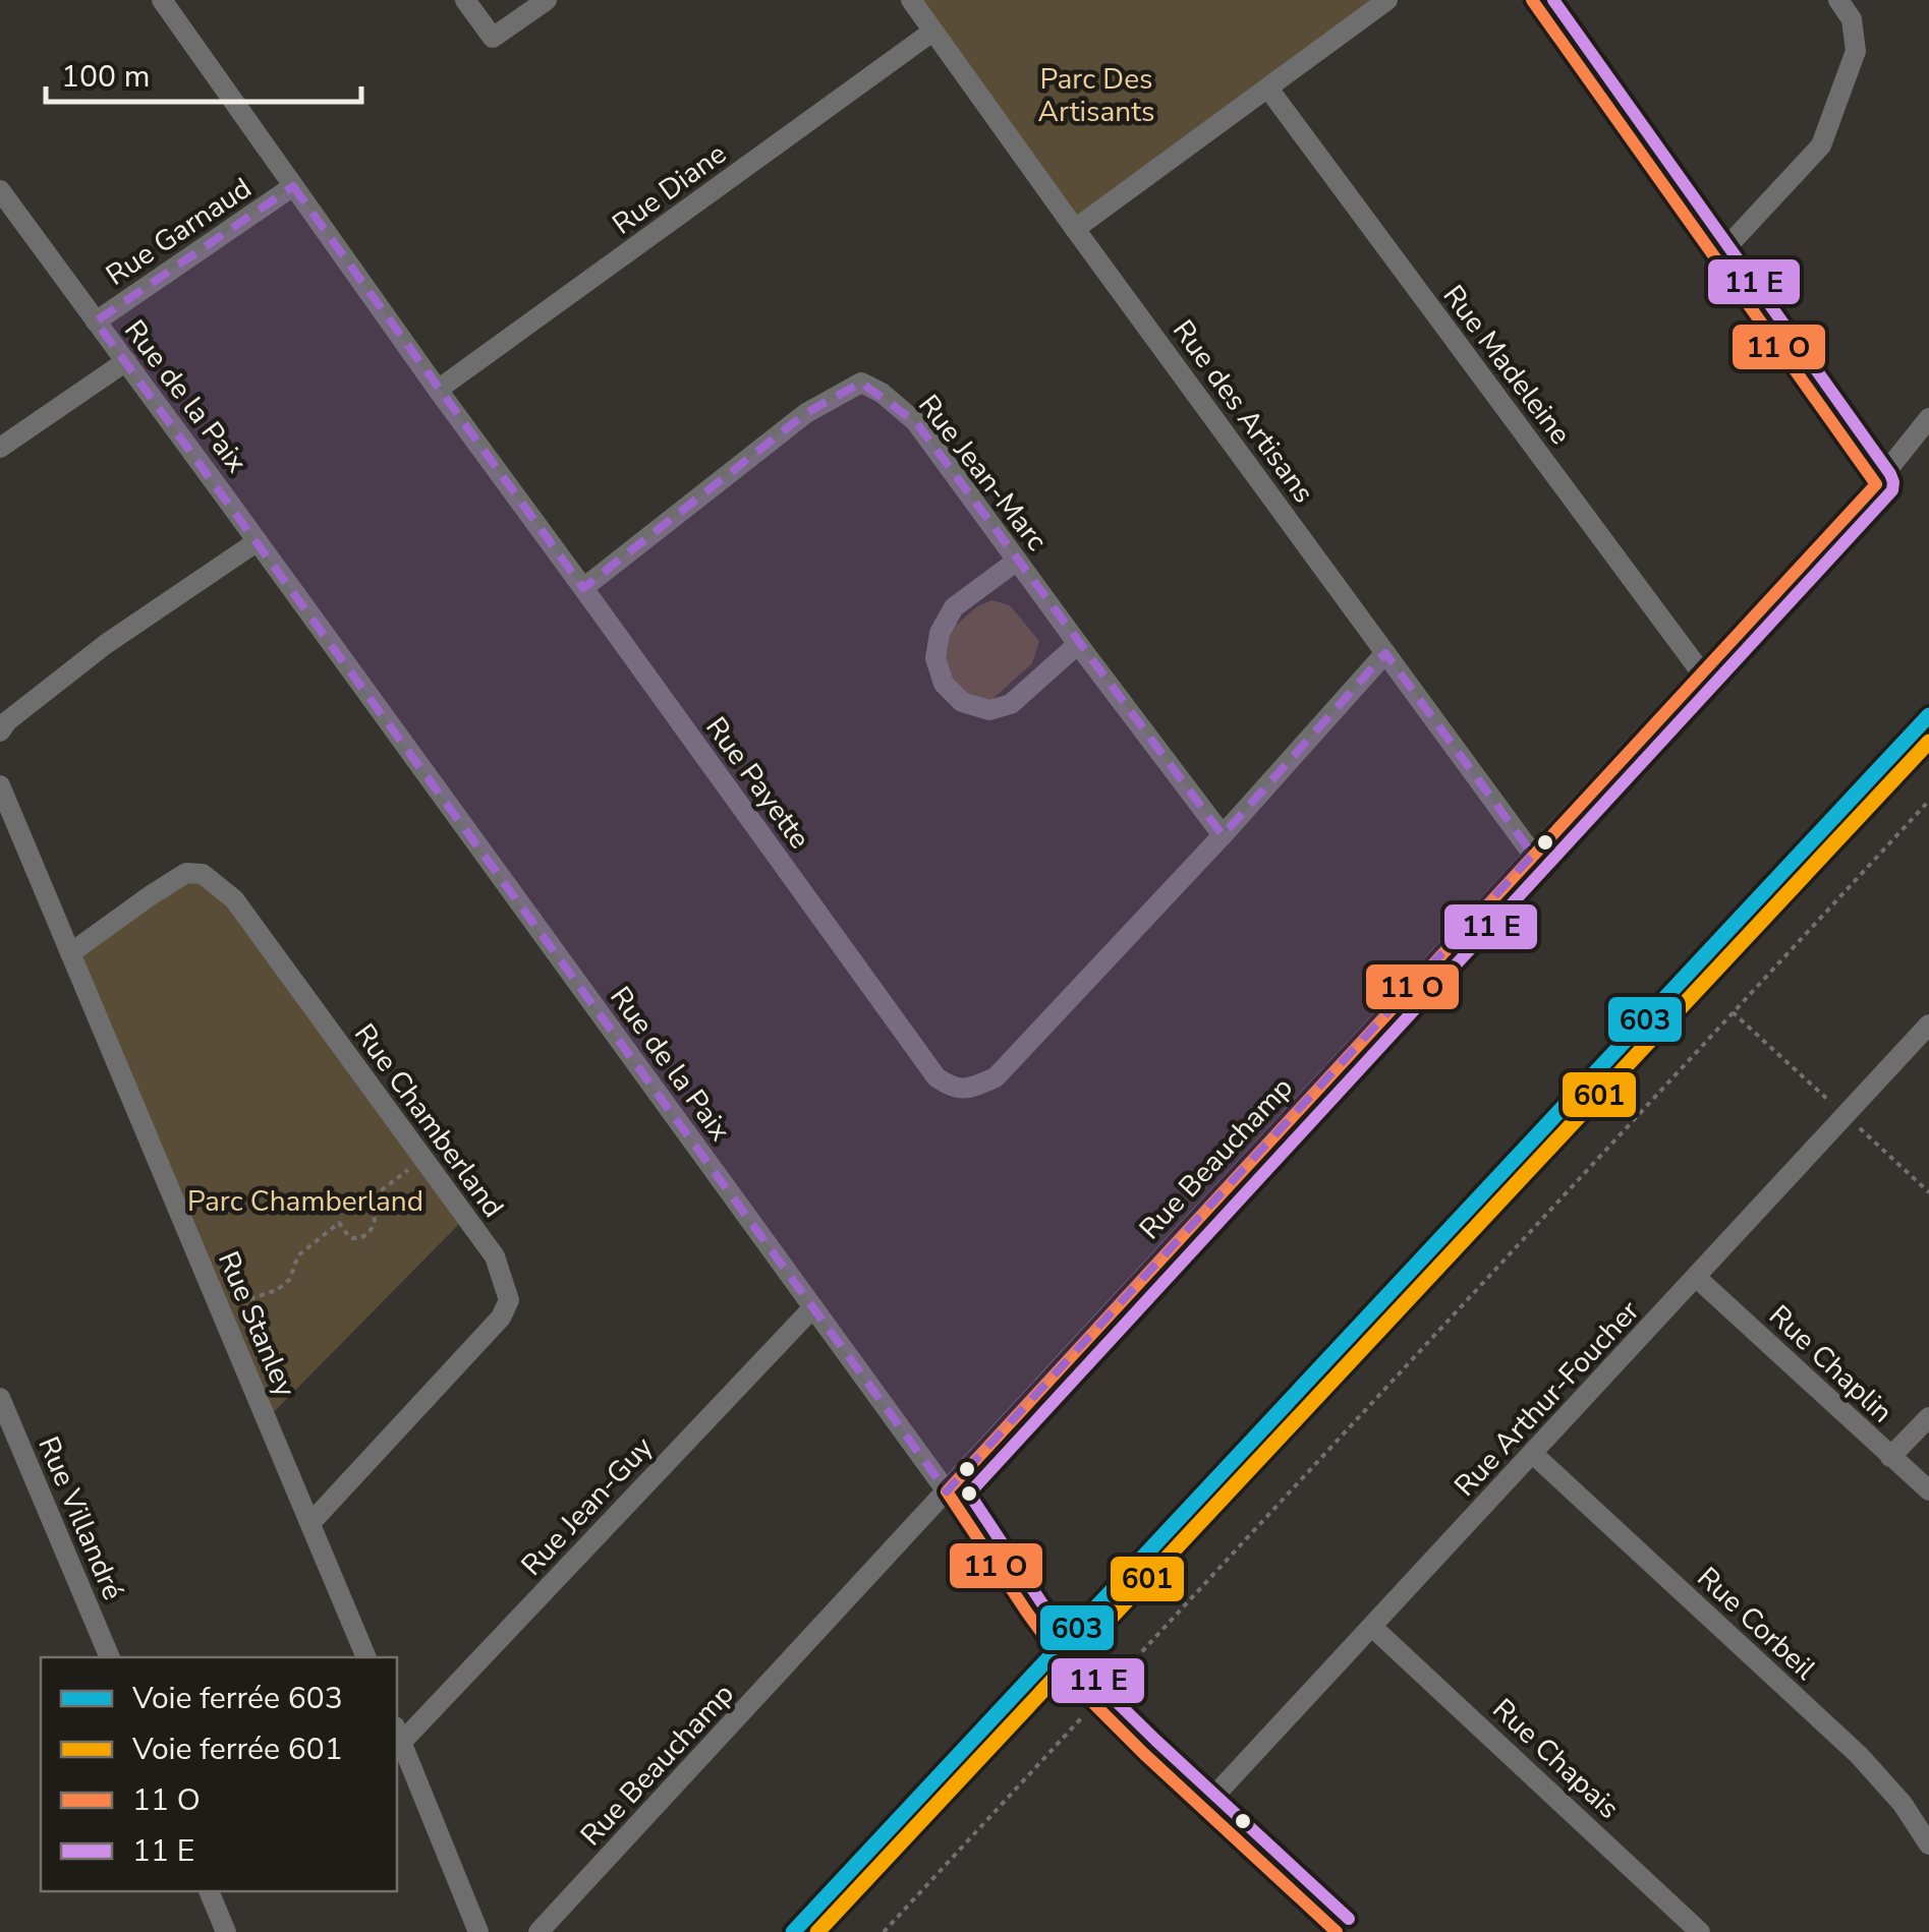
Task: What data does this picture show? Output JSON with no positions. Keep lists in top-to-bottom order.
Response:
{
  "streets": {
    "street": [
      "Rue Diane",
      "Rue Garnaud",
      "Rue Madeleine",
      "Rue de la Paix",
      "Rue des Artisans",
      "Rue Jean-Marc",
      "Rue Payette",
      "Rue Chamberland",
      "Rue Beauchamp",
      "Rue Stanley",
      "Rue Chaplin",
      "Rue Arthur-Foucher",
      "Rue Jean-Guy",
      "Rue Villandré",
      "Rue Corbeil",
      "Rue Chapais"
    ]
  },
  "crossings": [
    ["Rue Diane", "Rue des Artisans"],
    ["Rue Diane", "Rue Payette"],
    ["Rue Garnaud", "Rue de la Paix"],
    ["Rue Garnaud", "Rue Payette"],
    ["Rue Madeleine", "Rue Beauchamp"],
    ["Rue de la Paix", "Rue Beauchamp"],
    ["Rue de la Paix", "Rue Arthur-Foucher"],
    ["Rue de la Paix", "Rue Jean-Guy"],
    ["Rue des Artisans", "Rue Payette"],
    ["Rue des Artisans", "Rue Beauchamp"],
    ["Rue Jean-Marc", "Rue Payette"],
    ["Rue Chamberland", "Rue Stanley"],
    ["Rue Chaplin", "Rue Arthur-Foucher"],
    ["Rue Arthur-Foucher", "Rue Corbeil"],
    ["Rue Arthur-Foucher", "Rue Chapais"]
  ],
  "parks": ["Parc Des Artisants", "Parc Chamberland"],
  "lines": ["rail line 603", "rail line 601"],
  "legend": [
    "Voie ferrée 603",
    "Voie ferrée 601",
    "11 O",
    "11 E"
  ],
  "scale_bar": "100 m"
}
